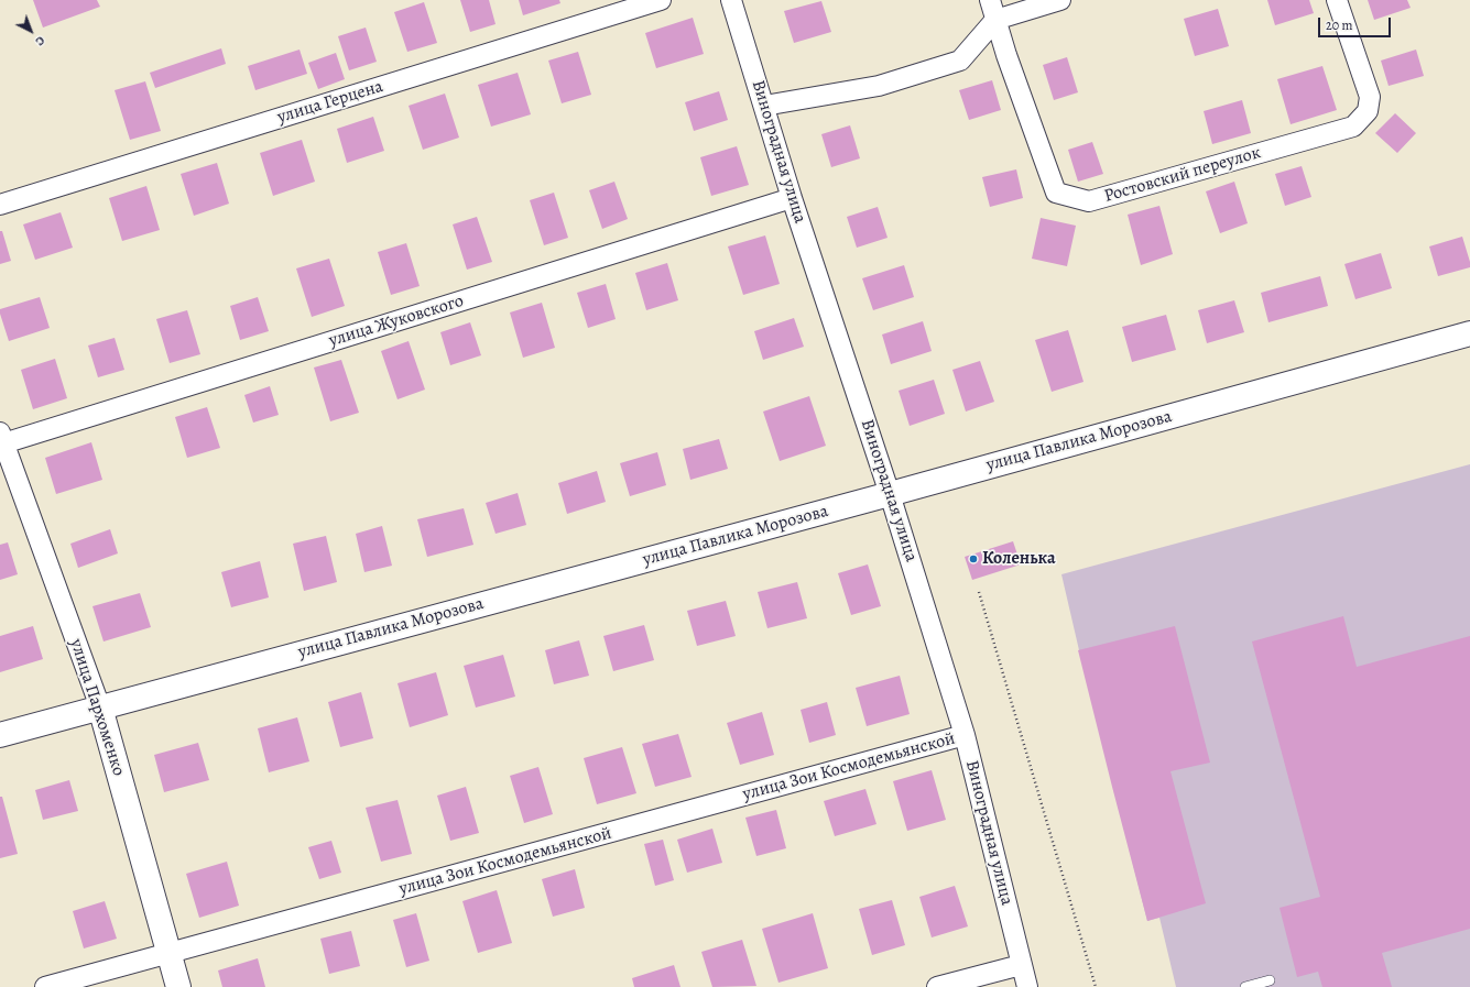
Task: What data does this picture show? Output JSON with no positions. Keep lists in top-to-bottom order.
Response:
{
  "streets": {
    "street": [
      "улица Герцена",
      "Виноградная улица",
      "Ростовский переулок",
      "улица Жуковского",
      "улица Павлика Морозова",
      "улица Пархоменко",
      "улица Зои Космодемьянской"
    ]
  },
  "crossings": [
    ["Виноградная улица", "улица Жуковского"],
    ["Виноградная улица", "улица Павлика Морозова"],
    ["Виноградная улица", "улица Зои Космодемьянской"],
    ["улица Жуковского", "улица Пархоменко"],
    ["улица Павлика Морозова", "улица Пархоменко"],
    ["улица Пархоменко", "улица Зои Космодемьянской"]
  ],
  "places": ["Коленька"],
  "scale_bar": "20 m",
  "north": "bottom right"
}
